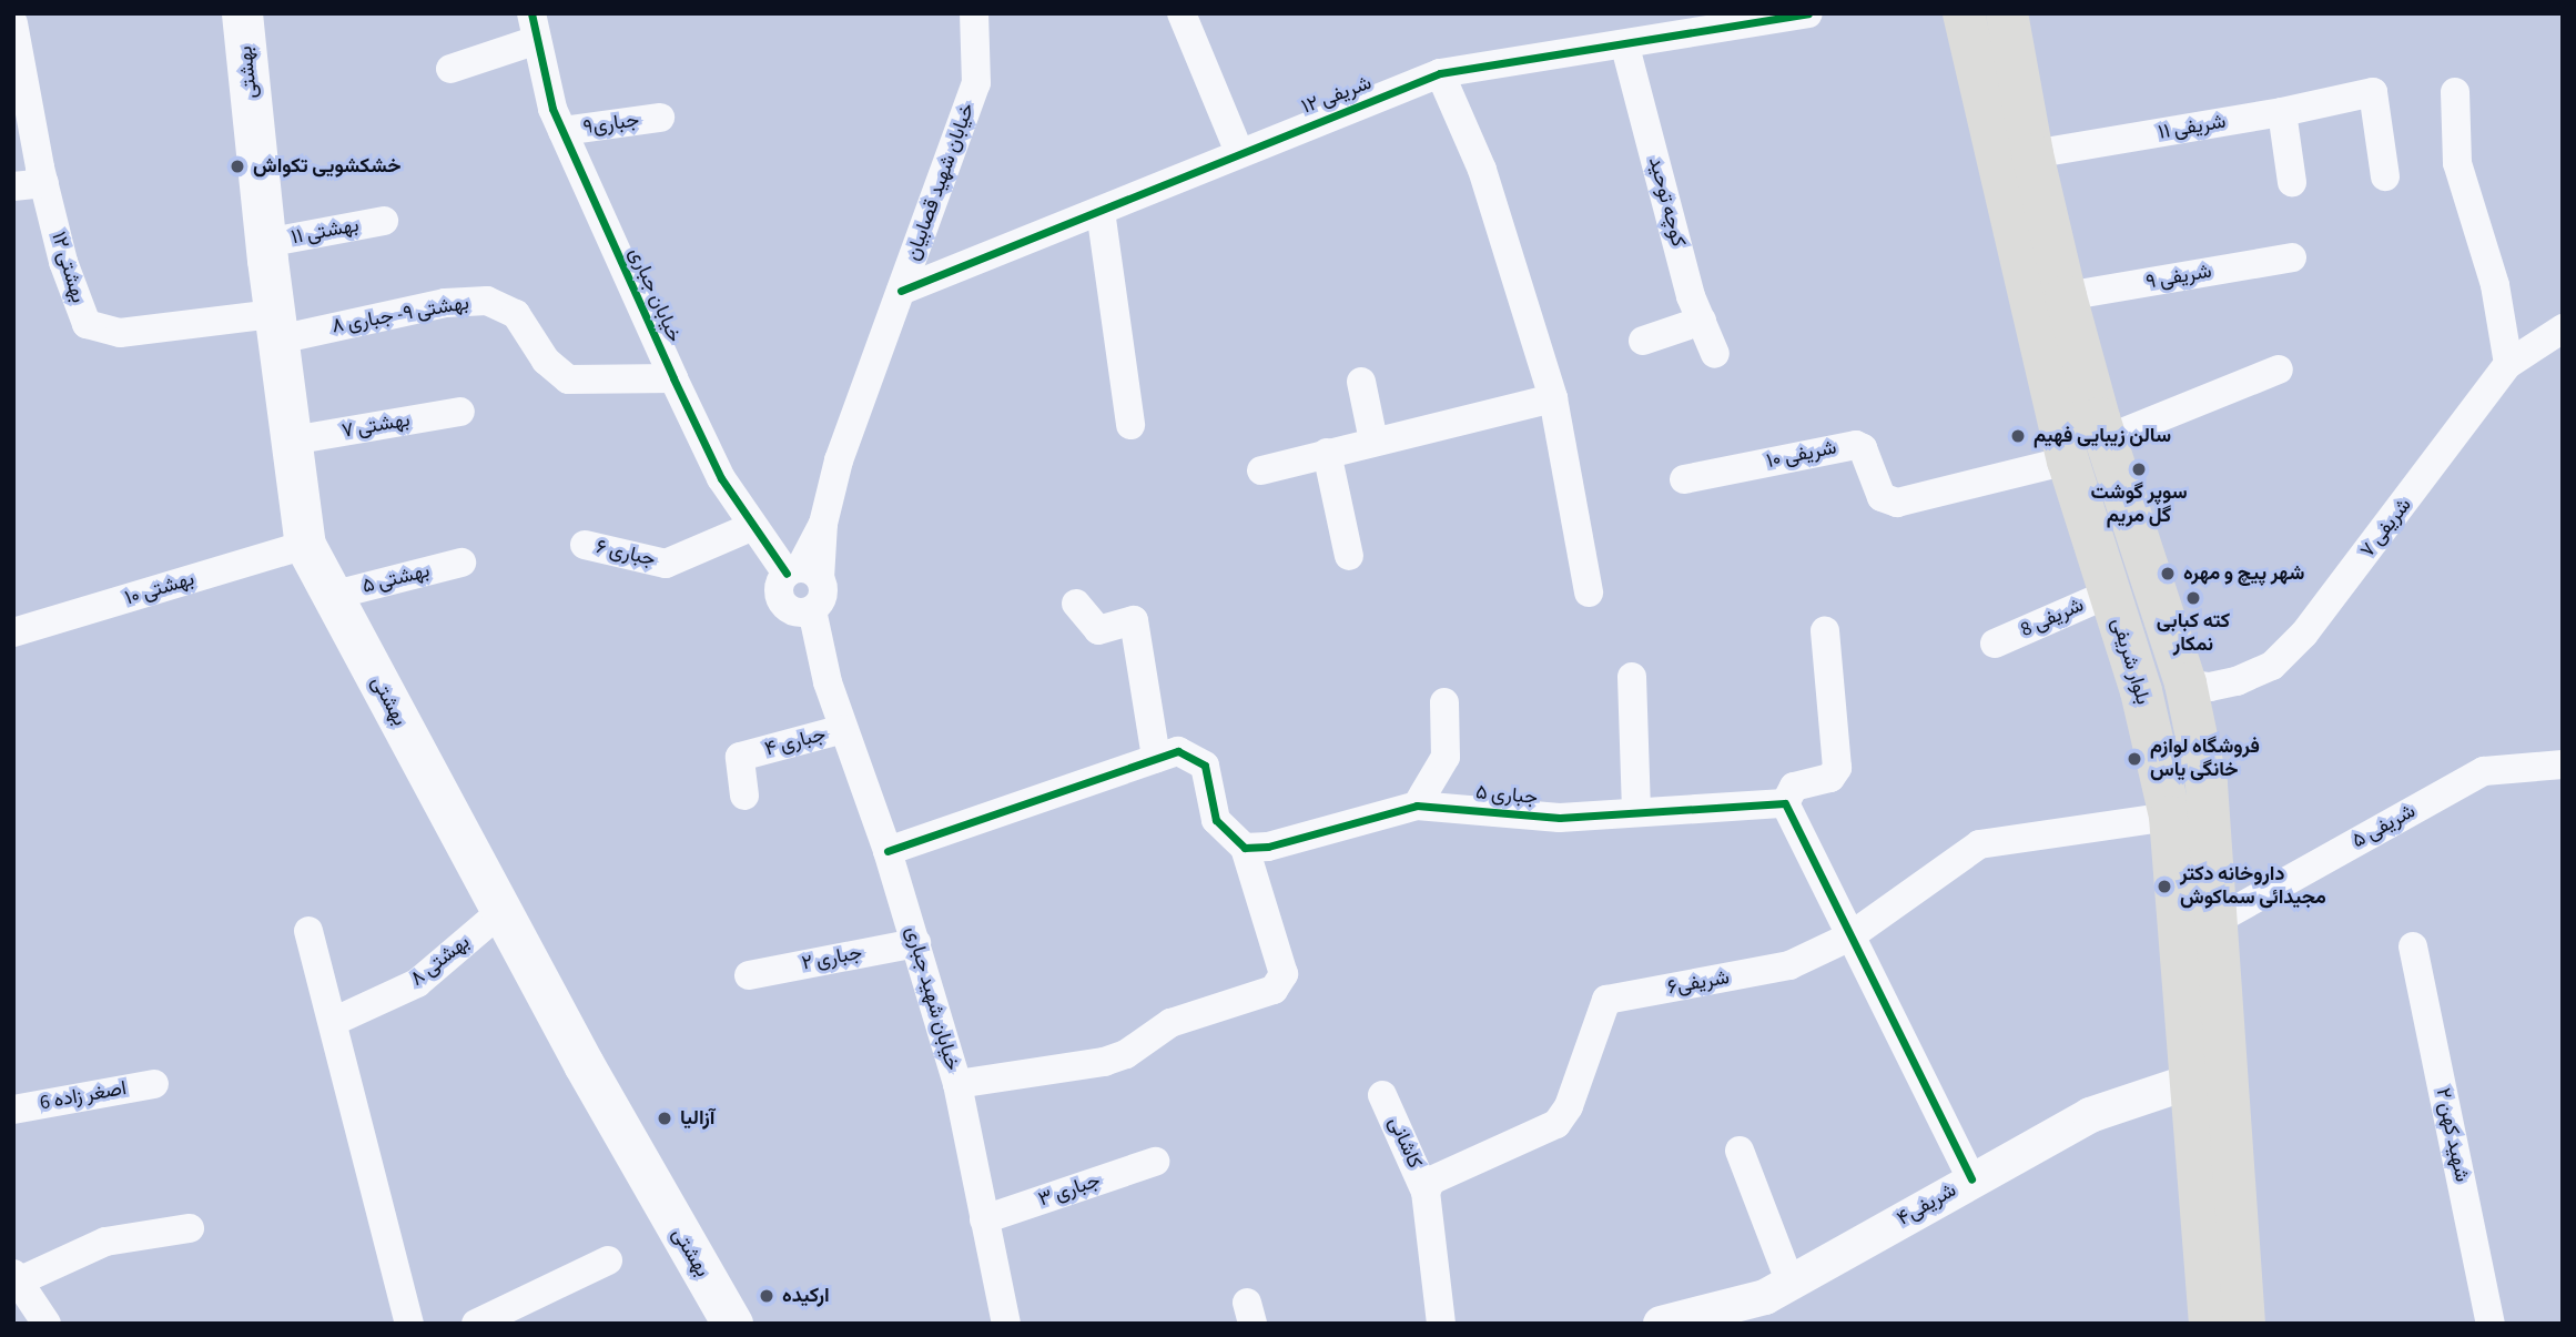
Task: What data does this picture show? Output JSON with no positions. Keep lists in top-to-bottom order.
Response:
{
  "streets": {
    "main road": ["بهشتی", "بلوار شریفی"],
    "street": [
      "شریفی ۱۲",
      "جباری۹",
      "شریفی ۱۱",
      "خیابان شهید قصابیان",
      "کوچه توحید",
      "بهشتی ۱۱",
      "بهشتی ۱۲",
      "شریفی ۹",
      "خیابان جباری",
      "بهشتی ۹- جباری ۸",
      "بهشتی ۷",
      "شریفی ۱۰",
      "شریفی ۷",
      "جباری ۶",
      "بهشتی ۵",
      "بهشتی ۱۰",
      "شریفی 8",
      "جباری ۴",
      "جباری ۵",
      "شریفی ۵",
      "جباری ۲",
      "بهشتی ۸",
      "شریفی۶",
      "خیابان شهید جباری",
      "اصغر زاده 6",
      "شهید کهن ۲",
      "کاشانی",
      "جباری ۳",
      "شریفی۴"
    ]
  },
  "crossings": [
    ["بهشتی", "بهشتی ۱۱"],
    ["بهشتی", "بهشتی ۱۲"],
    ["بهشتی", "بهشتی ۹- جباری ۸"],
    ["بهشتی", "بهشتی ۷"],
    ["بهشتی", "بهشتی ۵"],
    ["بهشتی", "بهشتی ۱۰"],
    ["بهشتی", "بهشتی ۸"],
    ["شریفی ۱۲", "خیابان شهید قصابیان"],
    ["شریفی ۱۲", "کوچه توحید"],
    ["جباری۹", "خیابان جباری"],
    ["شریفی ۱۱", "بلوار شریفی"],
    ["خیابان شهید قصابیان", "خیابان جباری"],
    ["خیابان شهید قصابیان", "خیابان شهید جباری"],
    ["بهشتی ۱۲", "بهشتی ۹- جباری ۸"],
    ["شریفی ۹", "بلوار شریفی"],
    ["خیابان جباری", "بهشتی ۹- جباری ۸"],
    ["خیابان جباری", "جباری ۶"],
    ["خیابان جباری", "خیابان شهید جباری"],
    ["شریفی ۱۰", "بلوار شریفی"],
    ["شریفی ۷", "بلوار شریفی"],
    ["شریفی 8", "بلوار شریفی"],
    ["بلوار شریفی", "شریفی ۵"],
    ["بلوار شریفی", "شریفی۶"],
    ["بلوار شریفی", "شریفی۴"],
    ["جباری ۴", "خیابان شهید جباری"],
    ["جباری ۲", "خیابان شهید جباری"],
    ["شریفی۶", "کاشانی"],
    ["خیابان شهید جباری", "جباری ۳"]
  ],
  "places": [
    "خشکشویی تکواش",
    "سالن زیبایی فهیم",
    "سوپر گوشت گل مریم",
    "شهر پیچ و مهره",
    "کته کبابی نمکار",
    "فروشگاه لوازم خانگی یاس",
    "داروخانه دکتر مجیدائی سماکوش",
    "آزالیا",
    "ارکیده"
  ]
}
